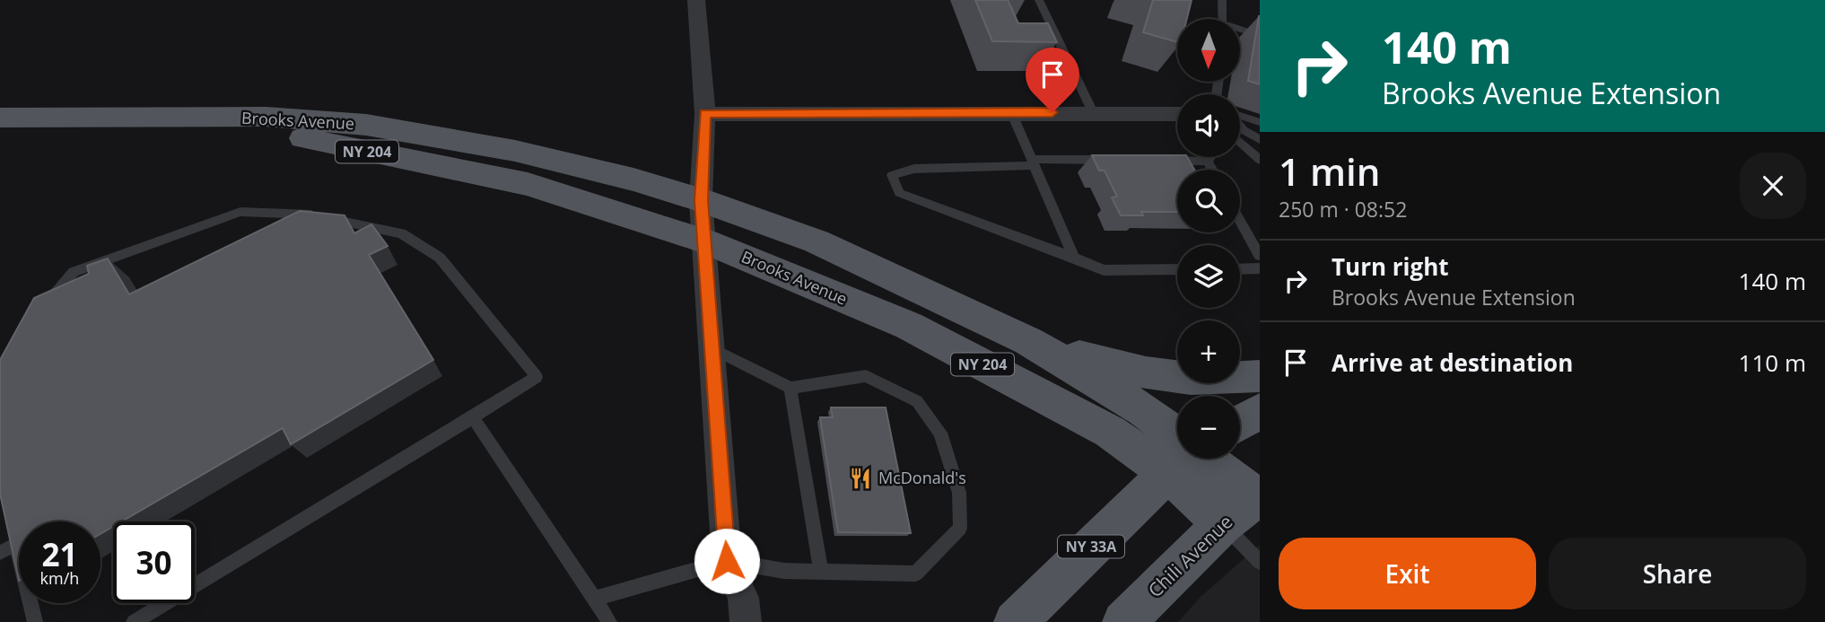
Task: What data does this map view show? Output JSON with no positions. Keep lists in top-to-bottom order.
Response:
{
  "streets": {
    "main road": [
      "Brooks Avenue",
      "NY 204",
      "NY 33A",
      "Chili Avenue"
    ]
  },
  "crossings": [
    ["Brooks Avenue", "NY 204"],
    ["Brooks Avenue", "Chili Avenue"]
  ],
  "places": {
    "restaurant": ["McDonald's"]
  },
  "north": "bottom",
  "page": {
    "turn": ["140 m", "Brooks Avenue Extension"],
    "map_buttons": ["+", "−"],
    "heading": ["1 min", "250 m · 08:52"],
    "list": [
      {
        "name": "Turn right",
        "note": "Brooks Avenue Extension",
        "value": "140 m"
      },
      {
        "name": "Arrive at destination",
        "value": "110 m"
      }
    ],
    "speed": "21 km/h",
    "limit": "30",
    "buttons": ["Exit", "Share"]
  }
}
